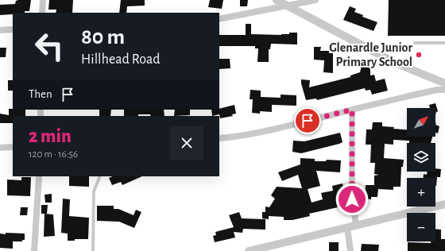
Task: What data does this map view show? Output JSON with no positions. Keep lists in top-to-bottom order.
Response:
{
  "places": ["Glenardle Junior Primary School"],
  "north": "top right",
  "page": {
    "turn": ["80 m", "Hillhead Road"],
    "then": "Then",
    "map_buttons": ["+", "−"],
    "heading": ["2 min", "120 m · 16:56"]
  }
}
